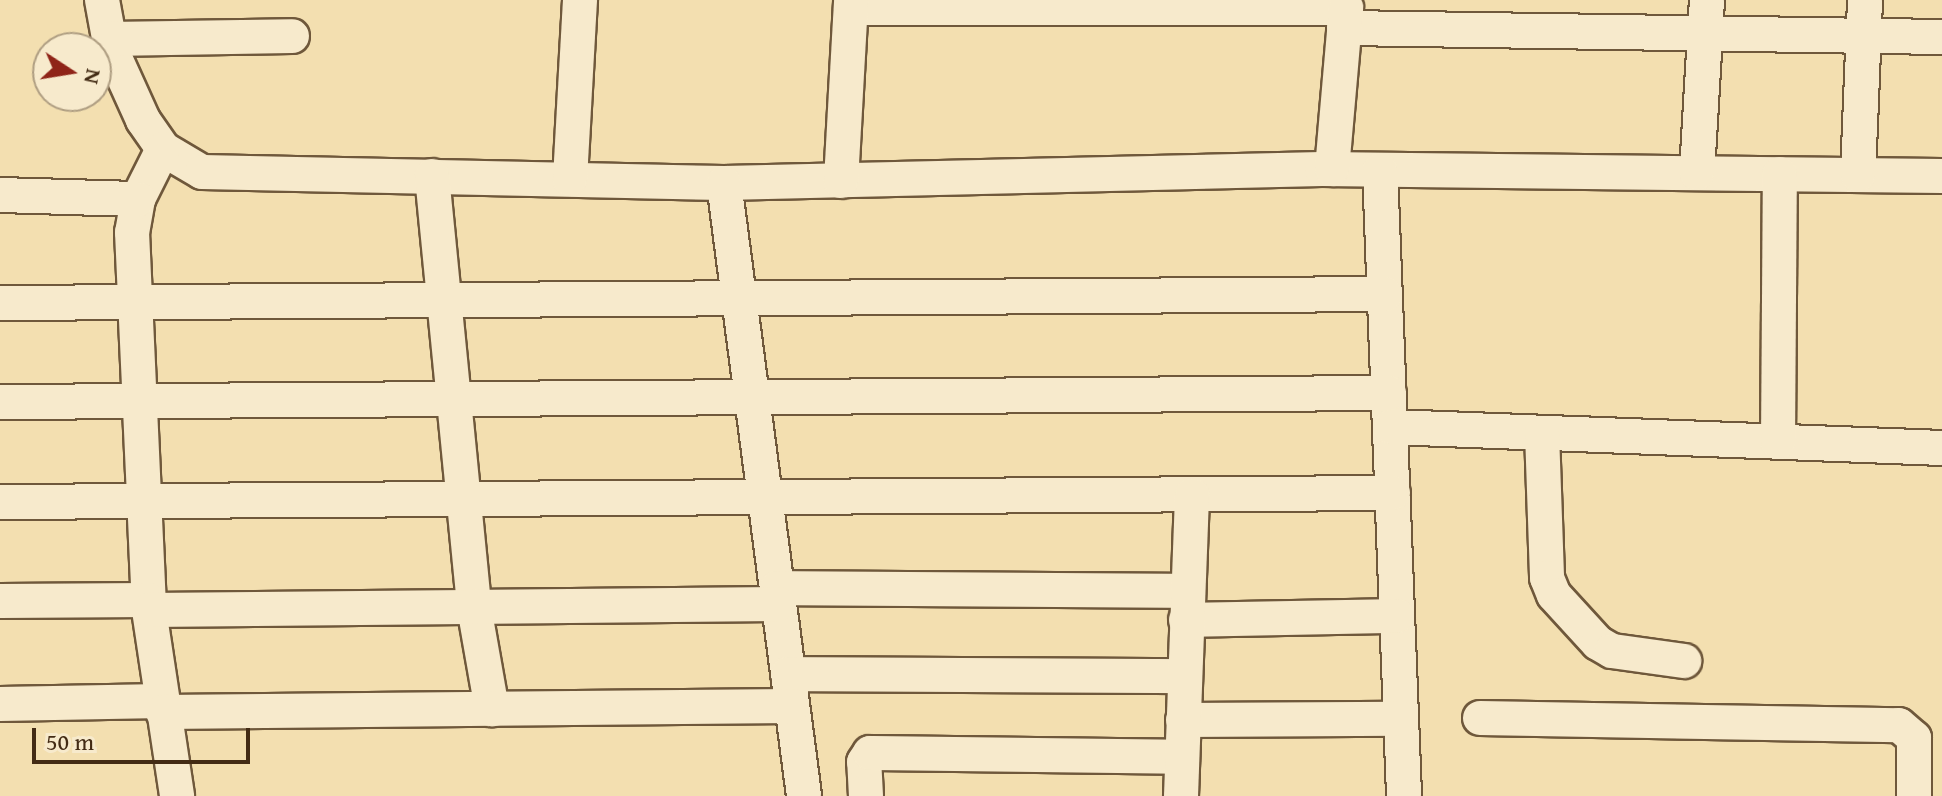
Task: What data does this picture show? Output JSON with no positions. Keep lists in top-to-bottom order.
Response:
{
  "scale_bar": "50 m",
  "north": "right"
}
